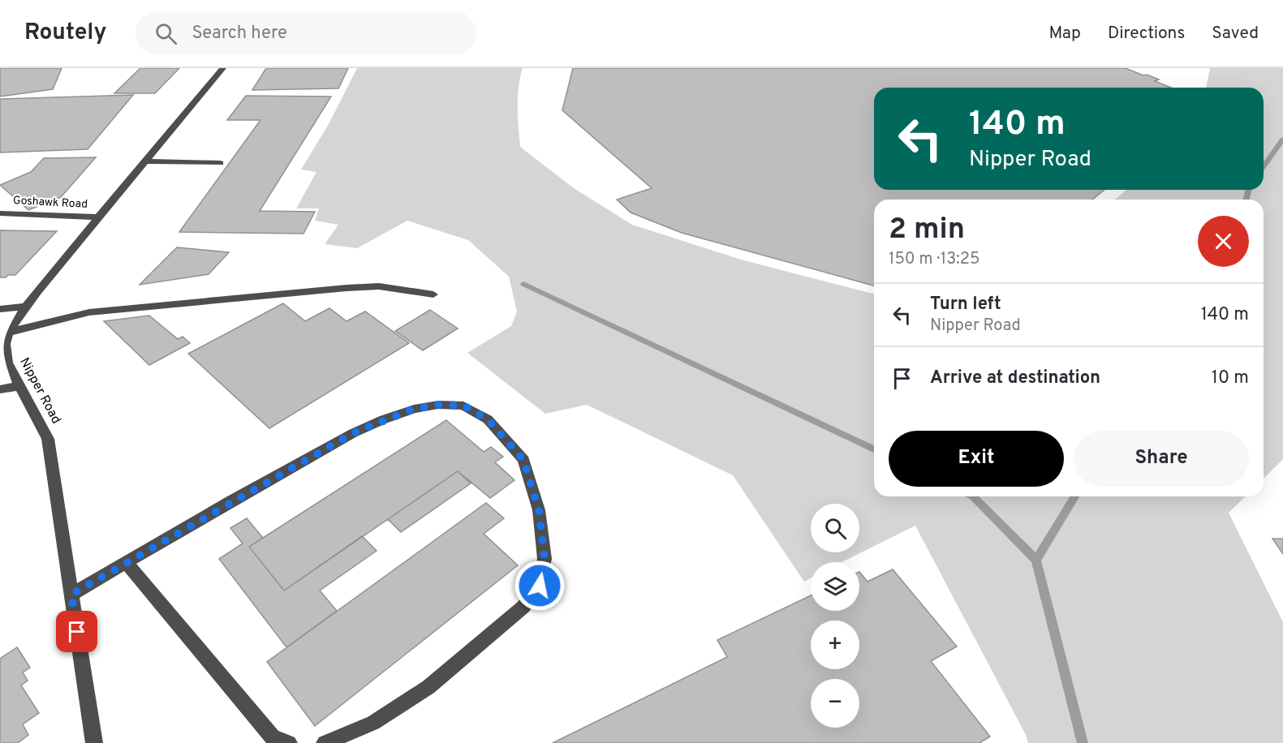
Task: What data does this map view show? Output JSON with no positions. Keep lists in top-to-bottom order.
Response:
{
  "streets": {
    "street": ["Goshawk Road", "Nipper Road"]
  },
  "page": {
    "header": "Routely",
    "search": "Search here",
    "nav": ["Map", "Directions", "Saved"],
    "turn": ["140 m", "Nipper Road"],
    "heading": ["2 min", "150 m · 13:25"],
    "list": [
      {
        "name": "Turn left",
        "note": "Nipper Road",
        "value": "140 m"
      },
      {
        "name": "Arrive at destination",
        "value": "10 m"
      }
    ],
    "buttons": ["Exit", "Share"],
    "map_buttons": ["+", "−"]
  }
}
